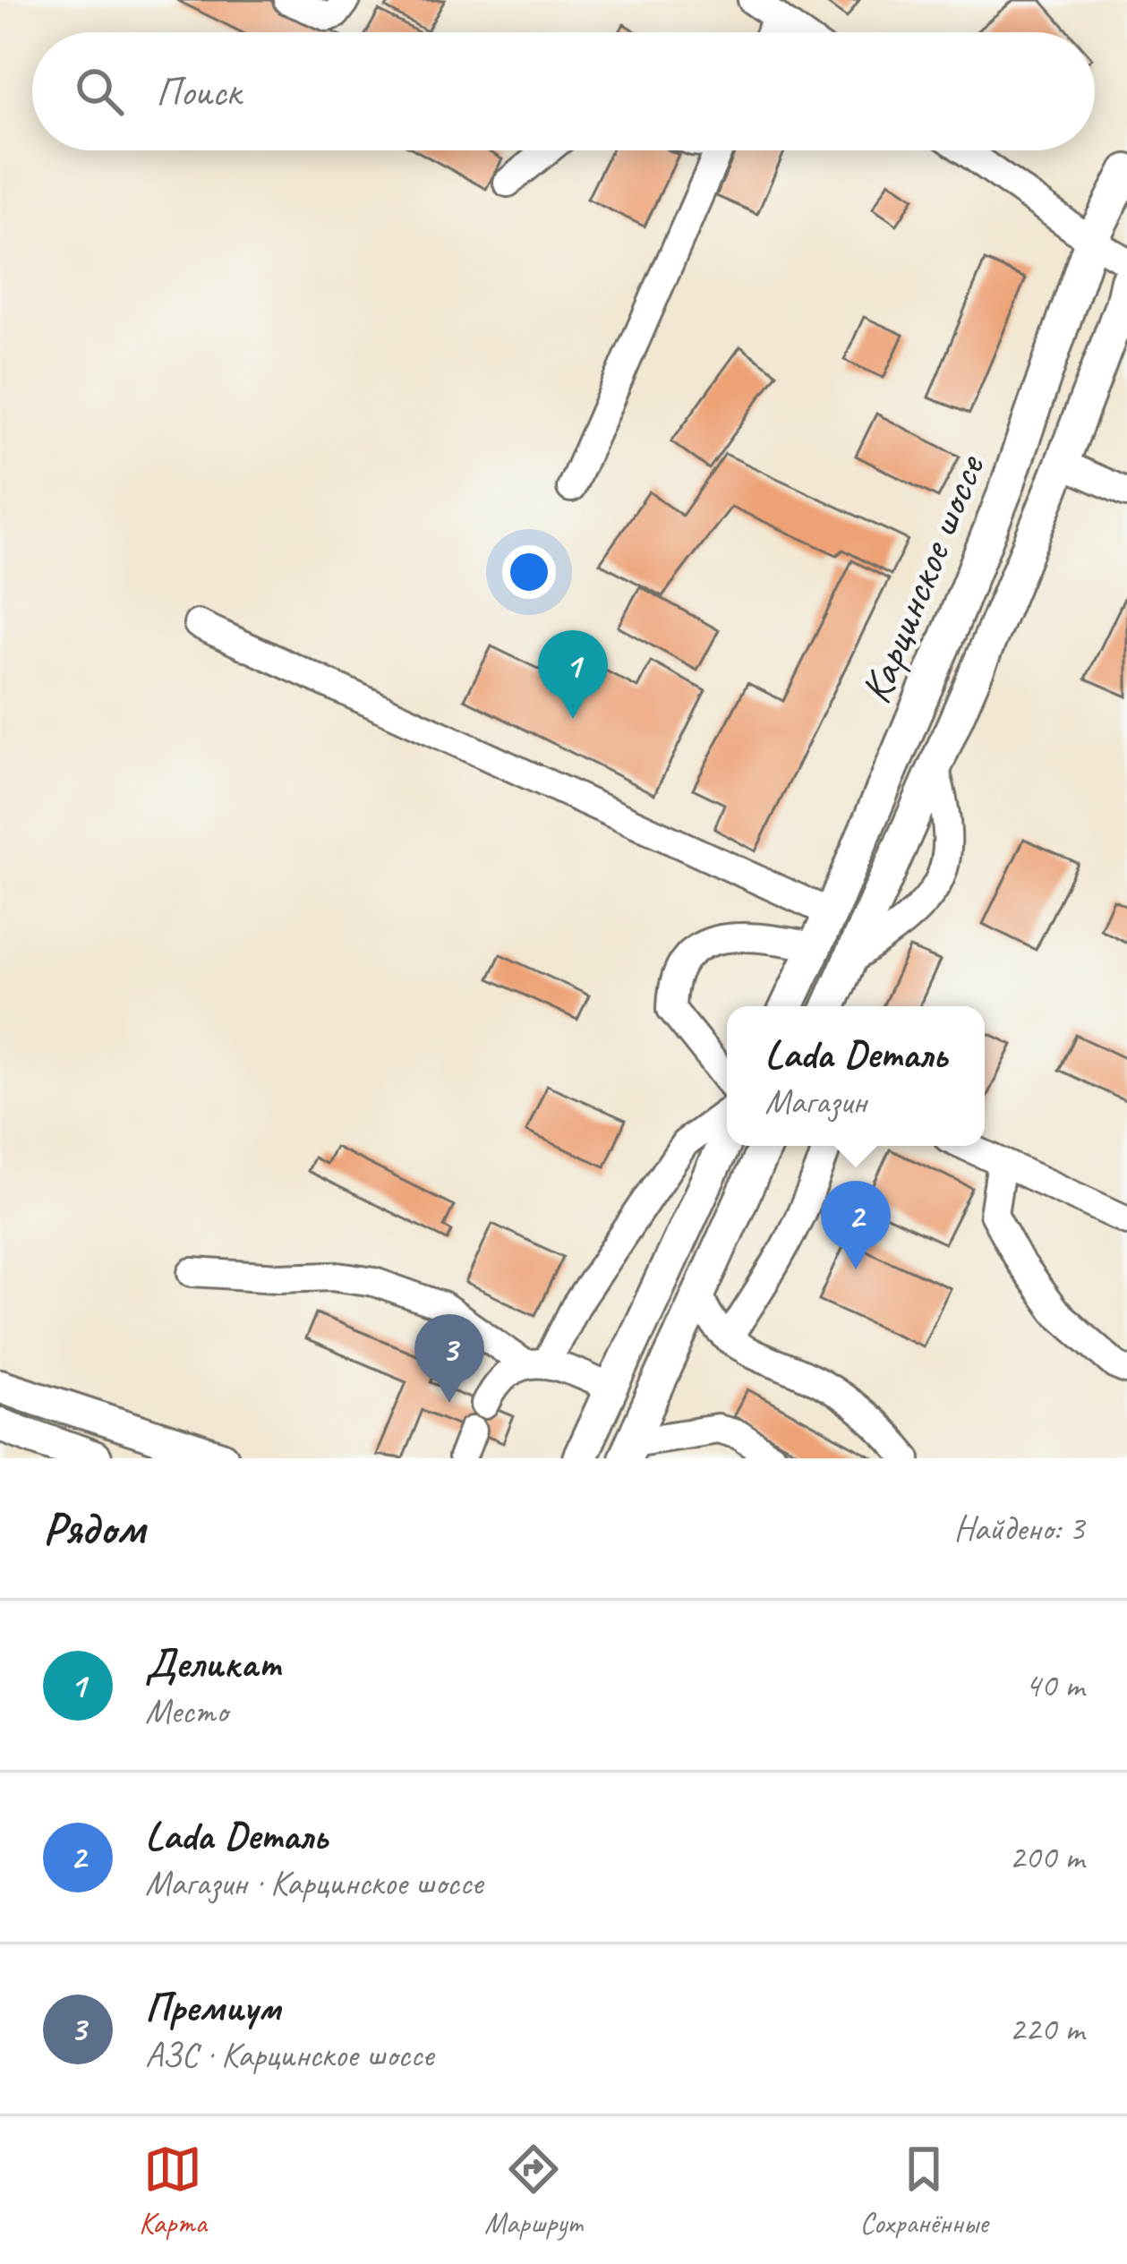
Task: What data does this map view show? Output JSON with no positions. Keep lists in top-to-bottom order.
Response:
{
  "streets": {
    "main road": ["Карцинское шоссе"]
  },
  "page": {
    "search": "Поиск",
    "pins": ["1", "2", "3"],
    "popup": ["Lada Dеталь", "Магазин"],
    "heading": ["Рядом", "Найдено: 3"],
    "list": [
      {
        "mark": "1",
        "name": "Деликат",
        "note": "Место",
        "value": "40 m"
      },
      {
        "mark": "2",
        "name": "Lada Dеталь",
        "note": "Магазин · Карцинское шоссе",
        "value": "200 m"
      },
      {
        "mark": "3",
        "name": "Премиум",
        "note": "АЗС · Карцинское шоссе",
        "value": "220 m"
      }
    ],
    "nav": ["Карта", "Маршрут", "Сохранённые"]
  }
}
